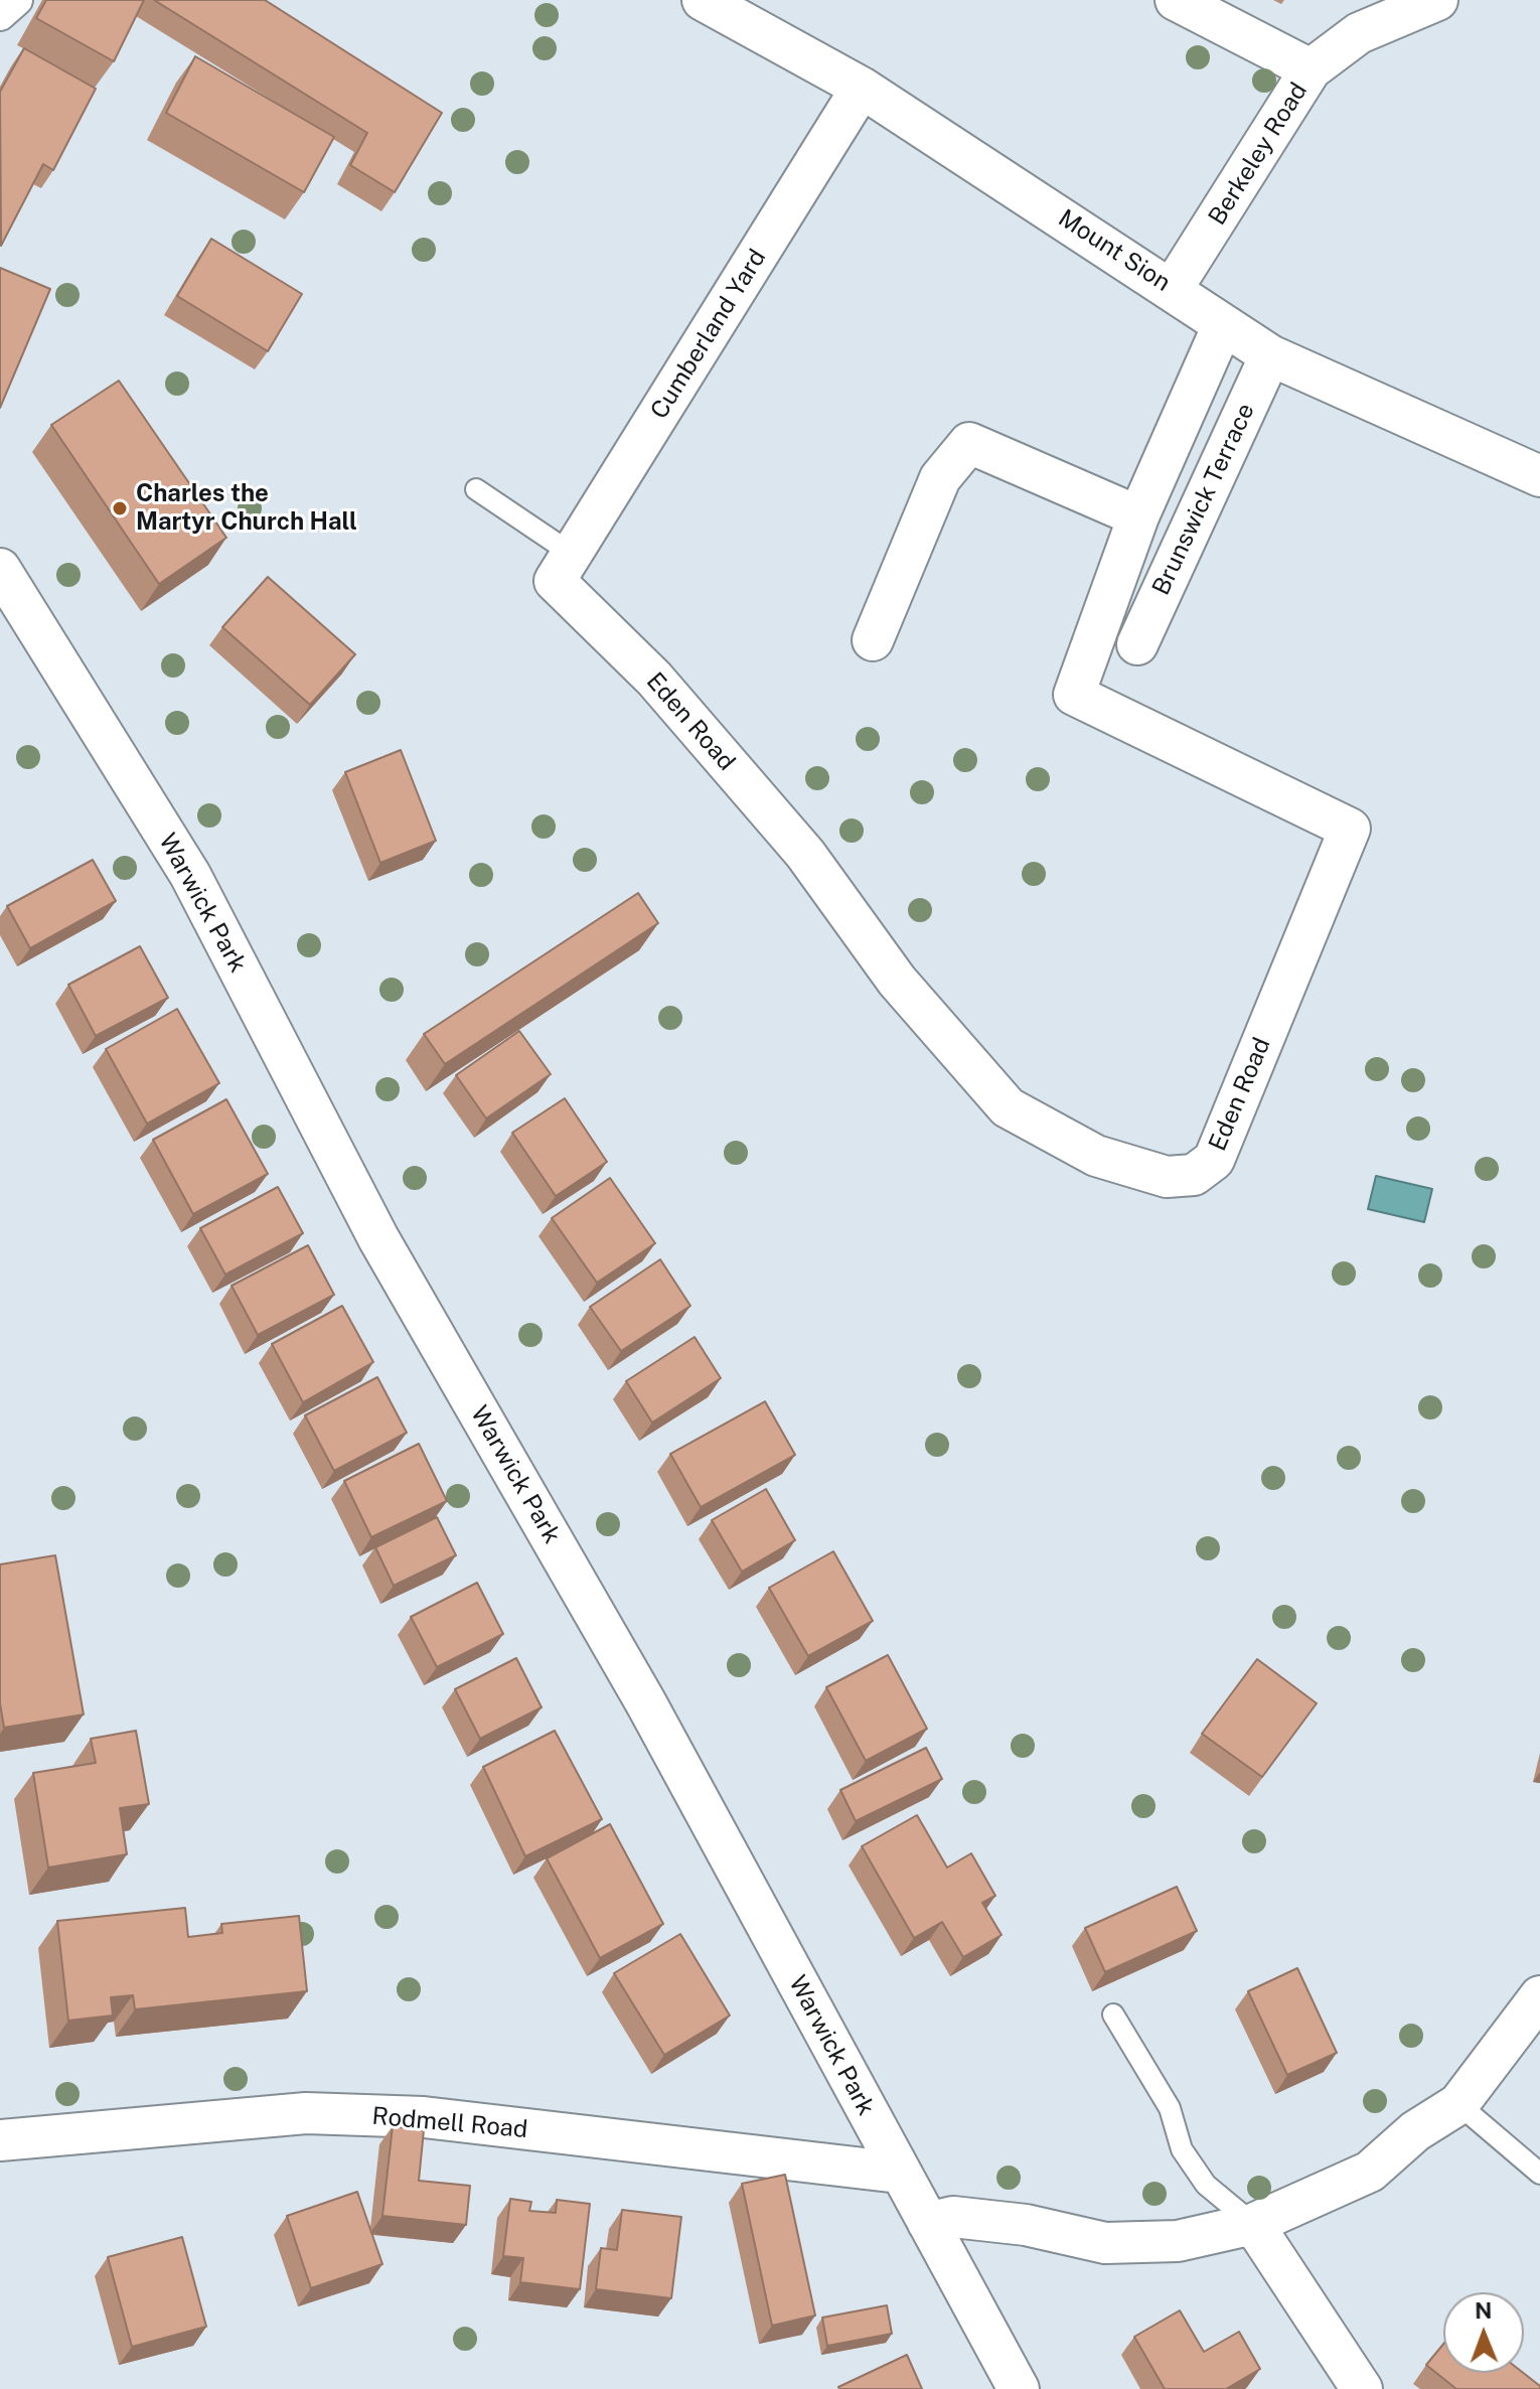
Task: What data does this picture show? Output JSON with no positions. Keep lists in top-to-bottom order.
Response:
{
  "streets": {
    "street": [
      "Berkeley Road",
      "Mount Sion",
      "Cumberland Yard",
      "Brunswick Terrace",
      "Eden Road",
      "Warwick Park",
      "Rodmell Road"
    ]
  },
  "crossings": [
    ["Berkeley Road", "Mount Sion"],
    ["Mount Sion", "Cumberland Yard"],
    ["Mount Sion", "Brunswick Terrace"],
    ["Mount Sion", "Eden Road"],
    ["Cumberland Yard", "Eden Road"],
    ["Warwick Park", "Rodmell Road"]
  ],
  "places": ["Charles the Martyr Church Hall"],
  "north": "top"
}
